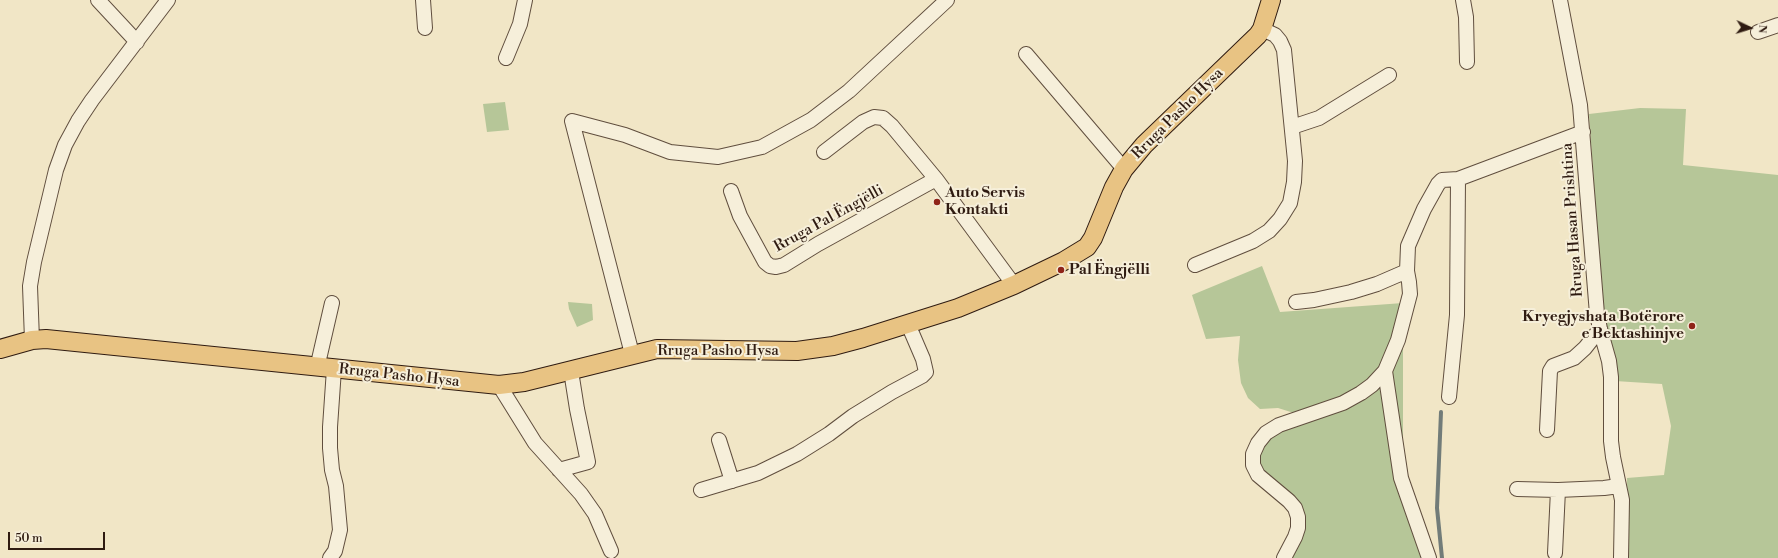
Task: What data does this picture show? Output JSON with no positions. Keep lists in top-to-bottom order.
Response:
{
  "streets": {
    "main road": ["Rruga Pasho Hysa"],
    "street": ["Rruga Pal Ëngjëlli", "Rruga Hasan Prishtina"]
  },
  "places": ["Auto Servis Kontakti", "Pal Ëngjëlli", "Kryegjyshata Botërore e Bektashinjve"],
  "scale_bar": "50 m",
  "north": "right"
}
